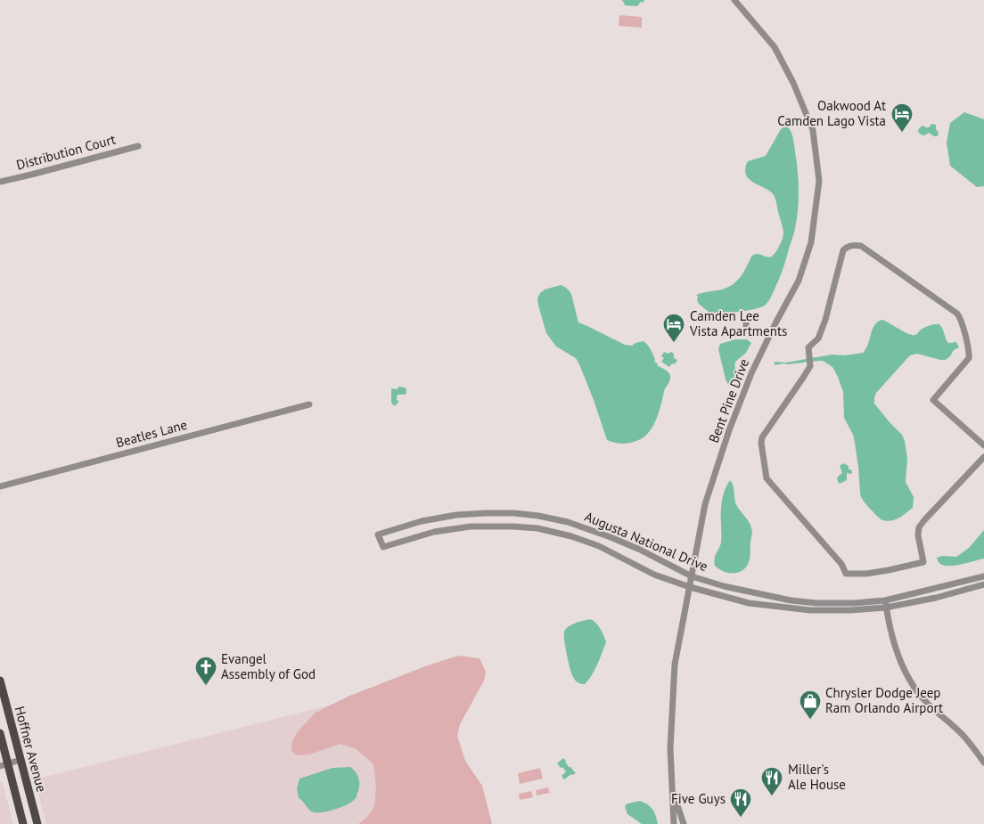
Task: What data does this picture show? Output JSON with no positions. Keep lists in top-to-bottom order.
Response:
{
  "streets": {
    "main road": ["Hoffner Avenue"],
    "street": [
      "Distribution Court",
      "Bent Pine Drive",
      "Beatles Lane",
      "Augusta National Drive"
    ]
  },
  "crossings": [
    ["Bent Pine Drive", "Augusta National Drive"]
  ],
  "places": {
    "hotel": ["Oakwood At Camden Lago Vista", "Camden Lee Vista Apartments"],
    "church": ["Evangel Assembly of God"],
    "shop": ["Chrysler Dodge Jeep Ram Orlando Airport"],
    "restaurant": ["Miller's Ale House", "Five Guys"]
  }
}
